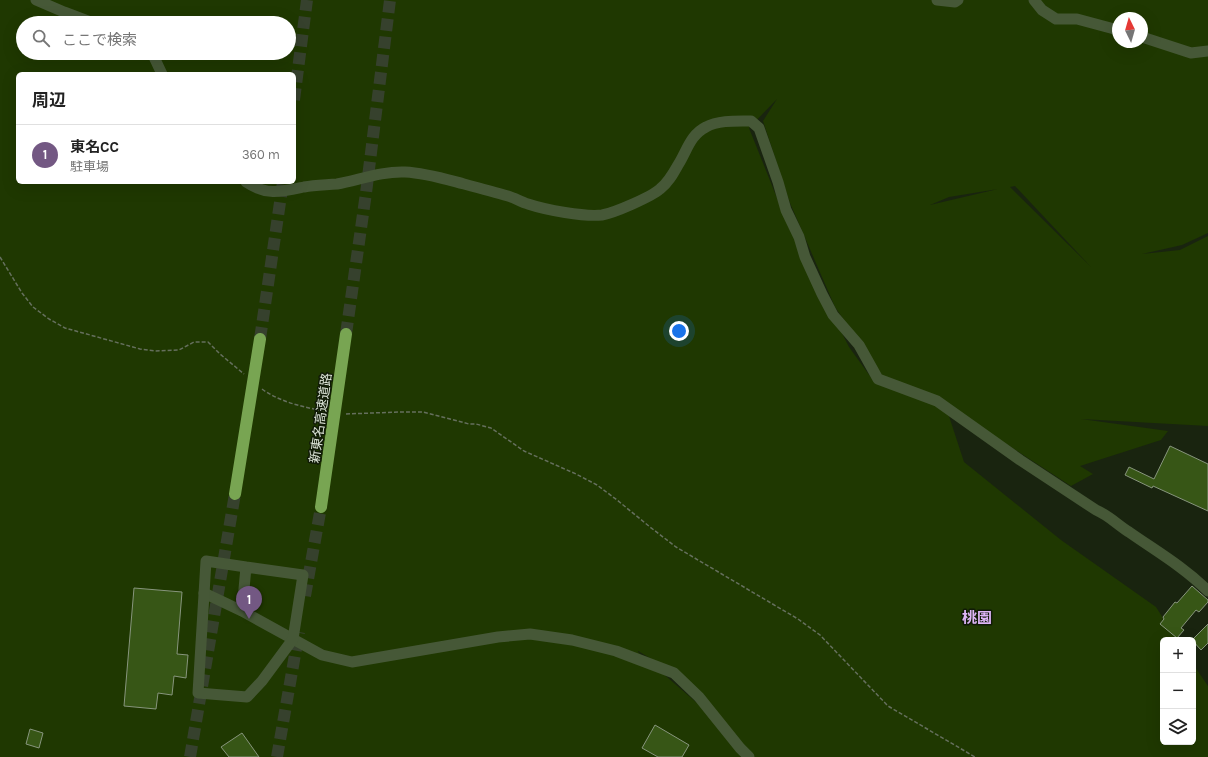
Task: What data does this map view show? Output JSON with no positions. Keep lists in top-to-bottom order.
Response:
{
  "streets": {
    "highway": ["新東名高速道路"]
  },
  "districts": ["桃園"],
  "north": "top",
  "page": {
    "search": "ここで検索",
    "heading": "周辺",
    "list": [
      {
        "mark": "1",
        "name": "東名CC",
        "note": "駐車場",
        "value": "360 m"
      }
    ],
    "pins": "1",
    "map_buttons": ["+", "−"]
  }
}
